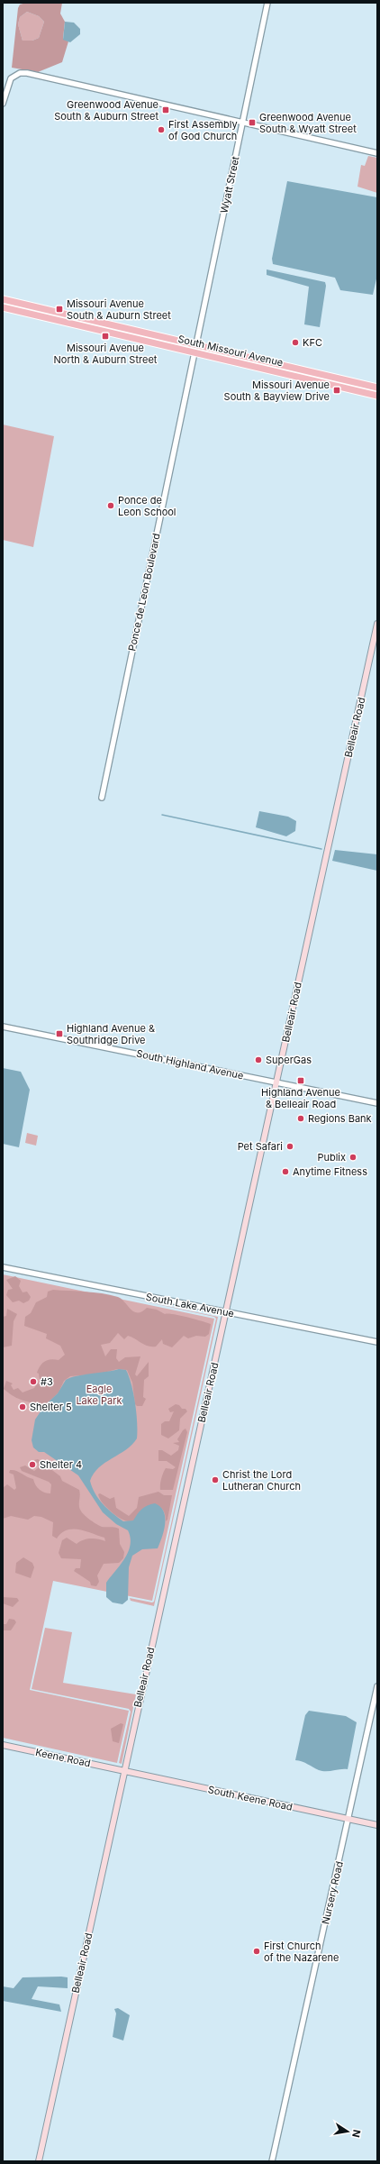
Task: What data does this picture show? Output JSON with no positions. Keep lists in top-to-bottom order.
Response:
{
  "streets": {
    "main road": [
      "South Missouri Avenue",
      "Belleair Road",
      "Keene Road",
      "South Keene Road"
    ],
    "street": [
      "Wyatt Street",
      "Ponce de Leon Boulevard",
      "South Highland Avenue",
      "South Lake Avenue",
      "Nursery Road"
    ]
  },
  "crossings": [
    ["Wyatt Street", "South Missouri Avenue"],
    ["Wyatt Street", "Ponce de Leon Boulevard"],
    ["South Missouri Avenue", "Ponce de Leon Boulevard"],
    ["Belleair Road", "South Highland Avenue"],
    ["Belleair Road", "South Lake Avenue"],
    ["Belleair Road", "Keene Road"],
    ["Belleair Road", "South Keene Road"],
    ["Keene Road", "South Keene Road"],
    ["South Keene Road", "Nursery Road"]
  ],
  "parks": ["Eagle Lake Park"],
  "places": {
    "transit": [
      "Greenwood Avenue South & Auburn Street",
      "Greenwood Avenue South & Wyatt Street",
      "Missouri Avenue South & Auburn Street",
      "Missouri Avenue North & Auburn Street",
      "Missouri Avenue South & Bayview Drive",
      "Highland Avenue & Southridge Drive",
      "Highland Avenue & Belleair Road"
    ],
    "other": [
      "First Assembly of God Church",
      "KFC",
      "Ponce de Leon School",
      "SuperGas",
      "Regions Bank",
      "Pet Safari",
      "Publix",
      "Anytime Fitness",
      "#3",
      "Shelter 5",
      "Shelter 4",
      "Christ the Lord Lutheran Church",
      "First Church of the Nazarene"
    ]
  },
  "north": "right"
}
